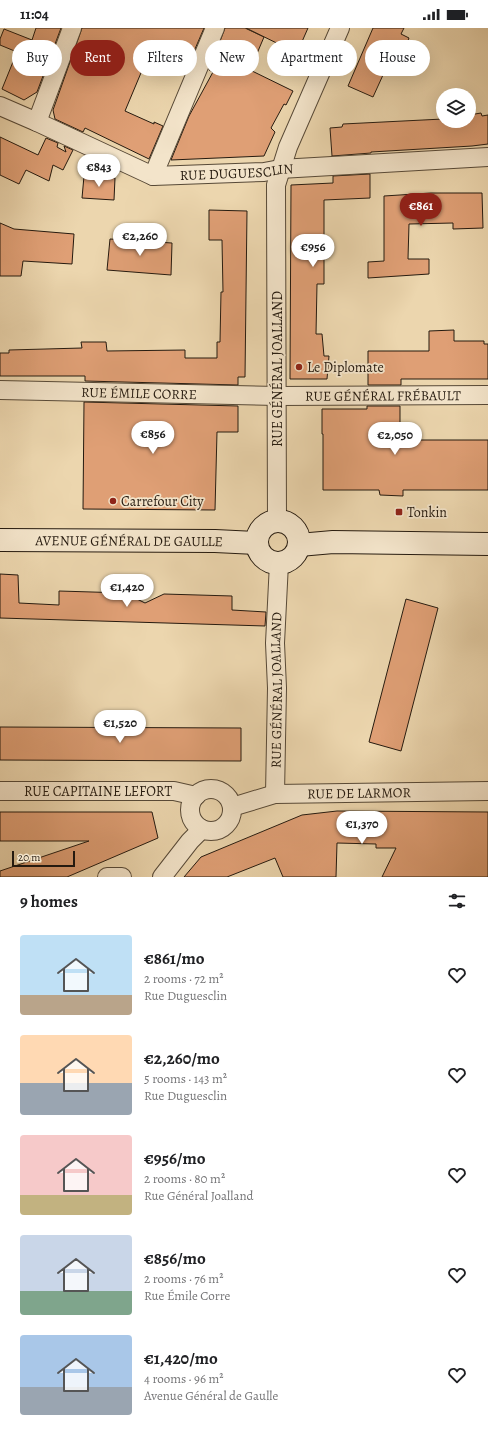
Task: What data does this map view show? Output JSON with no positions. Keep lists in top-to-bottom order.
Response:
{
  "streets": {
    "main road": ["AVENUE GÉNÉRAL DE GAULLE"],
    "street": [
      "RUE DUGUESCLIN",
      "RUE GÉNÉRAL JOALLAND",
      "RUE ÉMILE CORRE",
      "RUE GÉNÉRAL FRÉBAULT",
      "RUE CAPITAINE LEFORT",
      "RUE DE LARMOR"
    ]
  },
  "crossings": [
    ["RUE DUGUESCLIN", "RUE GÉNÉRAL JOALLAND"],
    ["RUE GÉNÉRAL JOALLAND", "RUE ÉMILE CORRE"],
    ["RUE GÉNÉRAL JOALLAND", "RUE GÉNÉRAL FRÉBAULT"],
    ["RUE GÉNÉRAL JOALLAND", "AVENUE GÉNÉRAL DE GAULLE"],
    ["RUE GÉNÉRAL JOALLAND", "RUE DE LARMOR"],
    ["RUE ÉMILE CORRE", "RUE GÉNÉRAL FRÉBAULT"],
    ["RUE CAPITAINE LEFORT", "RUE DE LARMOR"]
  ],
  "places": {
    "other": ["Le Diplomate", "Carrefour City"],
    "transit": ["Tonkin"]
  },
  "scale_bar": "20 m",
  "page": {
    "status": "11:04",
    "chip": [
      "Buy",
      "Rent",
      "Filters",
      "New",
      "Apartment",
      "House"
    ],
    "price": [
      "€843",
      "€861",
      "€2,260",
      "€956",
      "€856",
      "€2,050",
      "€1,420",
      "€1,520",
      "€1,370"
    ],
    "scale": "20 m",
    "heading": "9 homes",
    "list": [
      {
        "name": "€861/mo",
        "note": "2 rooms · 72 m² · Rue Duguesclin"
      },
      {
        "name": "€2,260/mo",
        "note": "5 rooms · 143 m² · Rue Duguesclin"
      },
      {
        "name": "€956/mo",
        "note": "2 rooms · 80 m² · Rue Général Joalland"
      },
      {
        "name": "€856/mo",
        "note": "2 rooms · 76 m² · Rue Émile Corre"
      },
      {
        "name": "€1,420/mo",
        "note": "4 rooms · 96 m² · Avenue Général de Gaulle"
      }
    ]
  }
}
